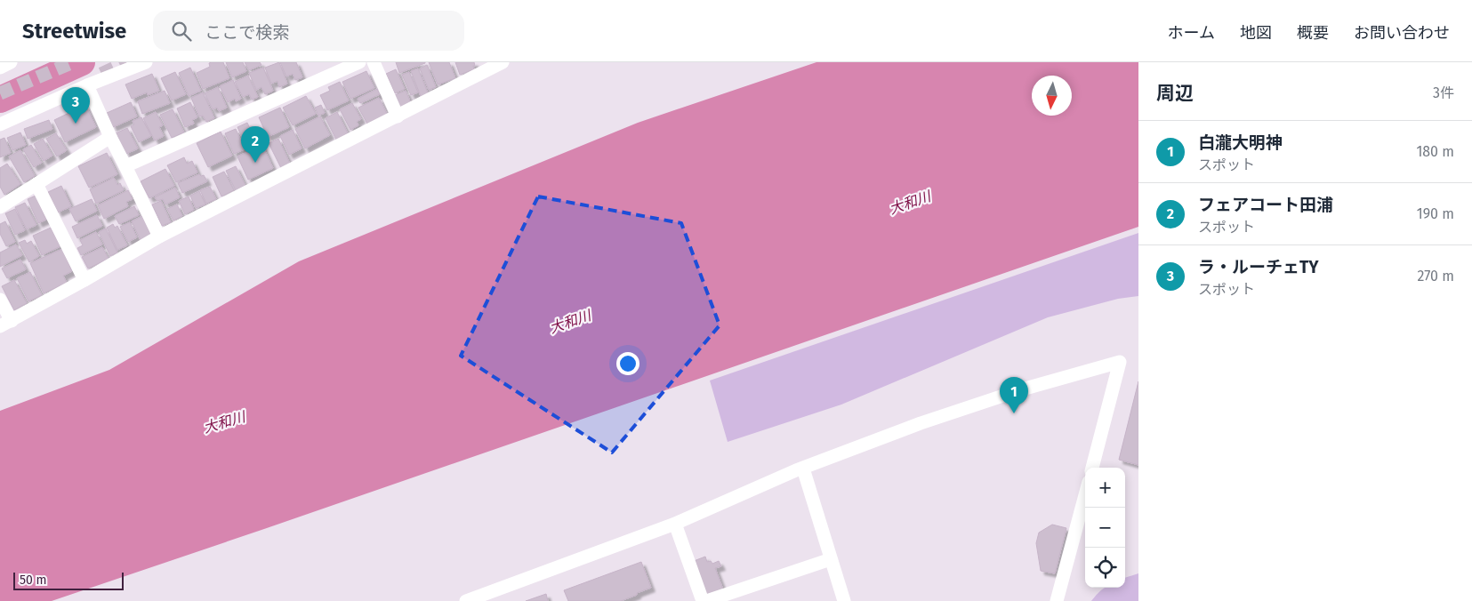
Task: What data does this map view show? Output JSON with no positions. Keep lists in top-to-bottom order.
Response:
{
  "water": ["大和川"],
  "scale_bar": "50 m",
  "north": "bottom",
  "page": {
    "header": "Streetwise",
    "search": "ここで検索",
    "nav": [
      "ホーム",
      "地図",
      "概要",
      "お問い合わせ"
    ],
    "heading": ["周辺", "3件"],
    "pins": ["3", "2", "1"],
    "list": [
      {
        "mark": "1",
        "name": "白瀧大明神",
        "note": "スポット",
        "value": "180 m"
      },
      {
        "mark": "2",
        "name": "フェアコート田浦",
        "note": "スポット",
        "value": "190 m"
      },
      {
        "mark": "3",
        "name": "ラ・ルーチェTY",
        "note": "スポット",
        "value": "270 m"
      }
    ],
    "map_buttons": ["+", "−"],
    "scale": "50 m"
  }
}
